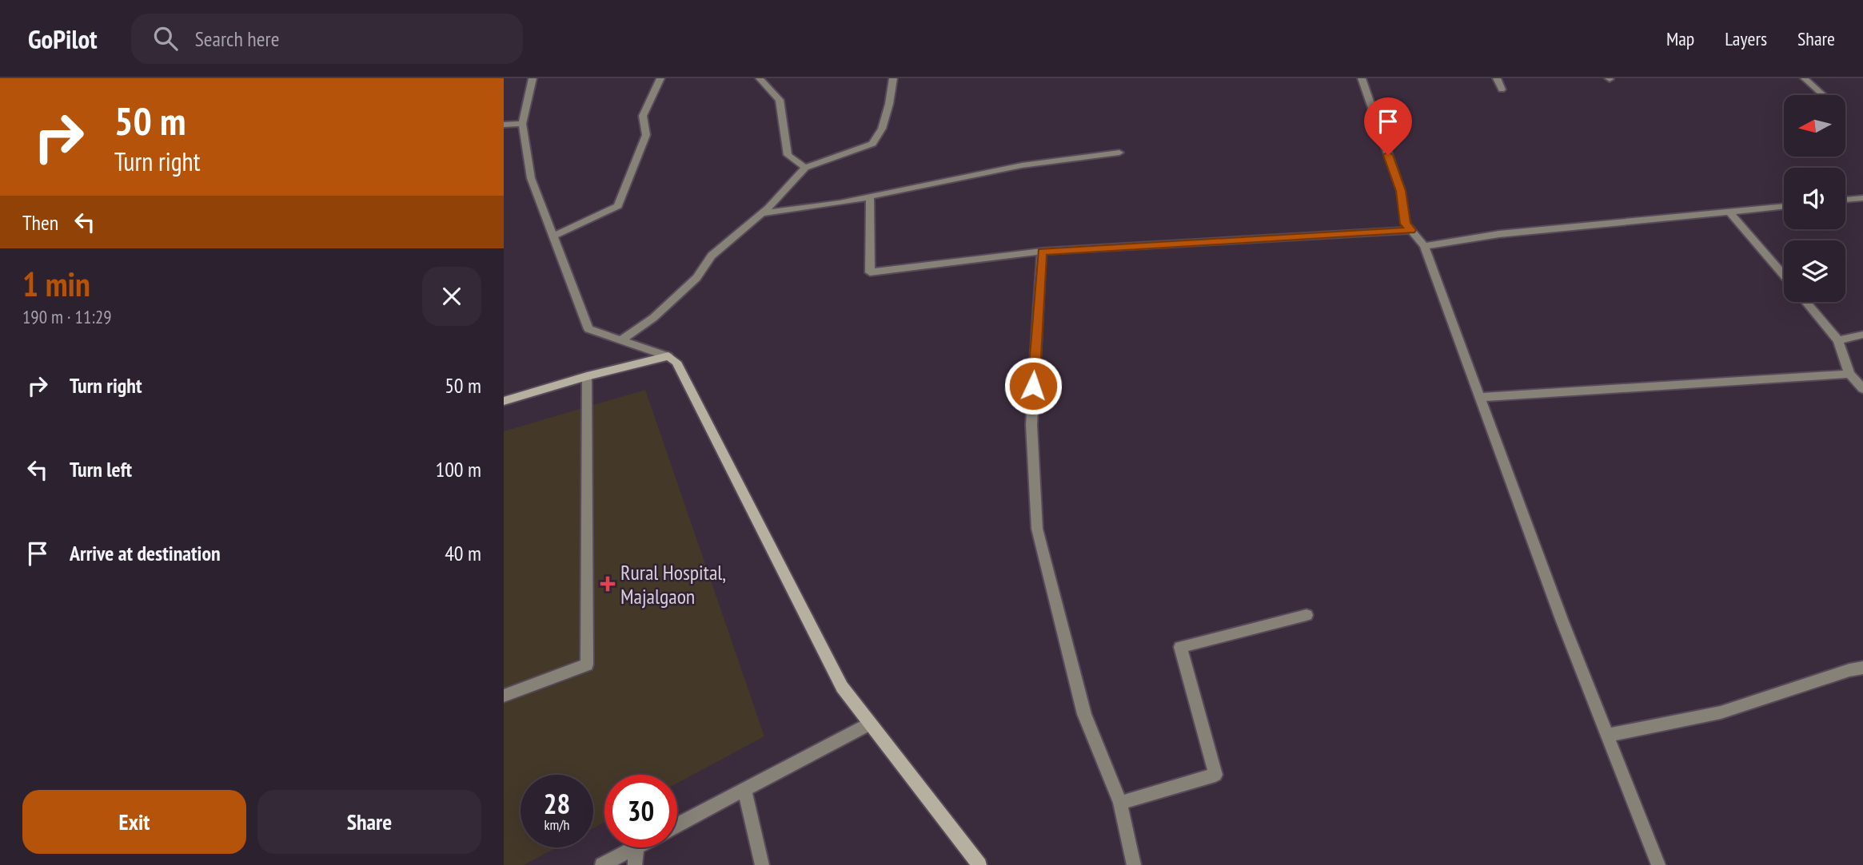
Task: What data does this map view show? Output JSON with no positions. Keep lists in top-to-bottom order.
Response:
{
  "places": {
    "health": ["Rural Hospital, Majalgaon"]
  },
  "north": "left",
  "page": {
    "header": "GoPilot",
    "search": "Search here",
    "nav": ["Map", "Layers", "Share"],
    "turn": ["50 m", "Turn right"],
    "then": "Then",
    "heading": ["1 min", "190 m · 11:29"],
    "list": [
      {
        "name": "Turn right",
        "value": "50 m"
      },
      {
        "name": "Turn left",
        "value": "100 m"
      },
      {
        "name": "Arrive at destination",
        "value": "40 m"
      }
    ],
    "speed": "28 km/h",
    "limit": "30",
    "buttons": ["Exit", "Share"]
  }
}
